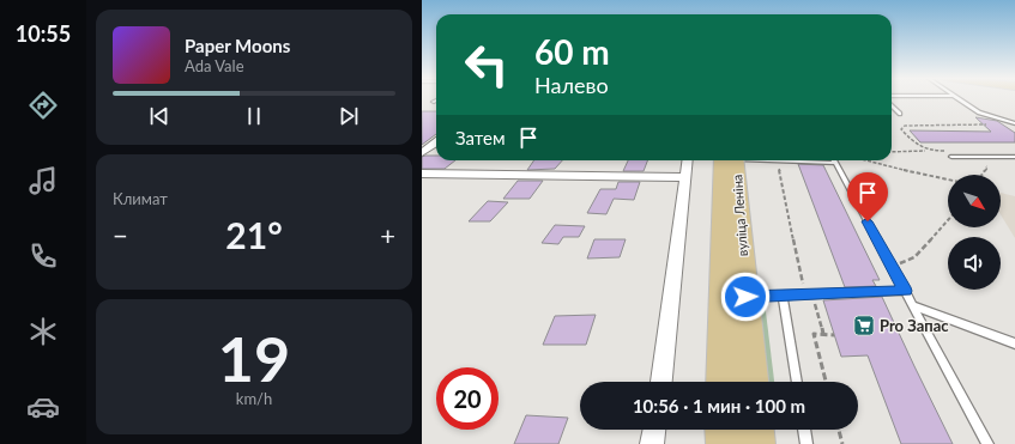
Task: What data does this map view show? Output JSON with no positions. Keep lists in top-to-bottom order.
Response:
{
  "streets": {
    "main road": ["вуліца Леніна"]
  },
  "places": {
    "supermarket": ["Pro Запас"]
  },
  "north": "bottom right",
  "page": {
    "tabs": "10:55",
    "turn": ["60 m", "Налево"],
    "song": ["Paper Moons", "Ada Vale"],
    "then": "Затем",
    "tile": [
      "Климат",
      ["19", "km/h"]
    ],
    "heat": ["−", "21°", "+"],
    "limit": "20",
    "trip": "10:56 · 1 мин · 100 m"
  }
}
